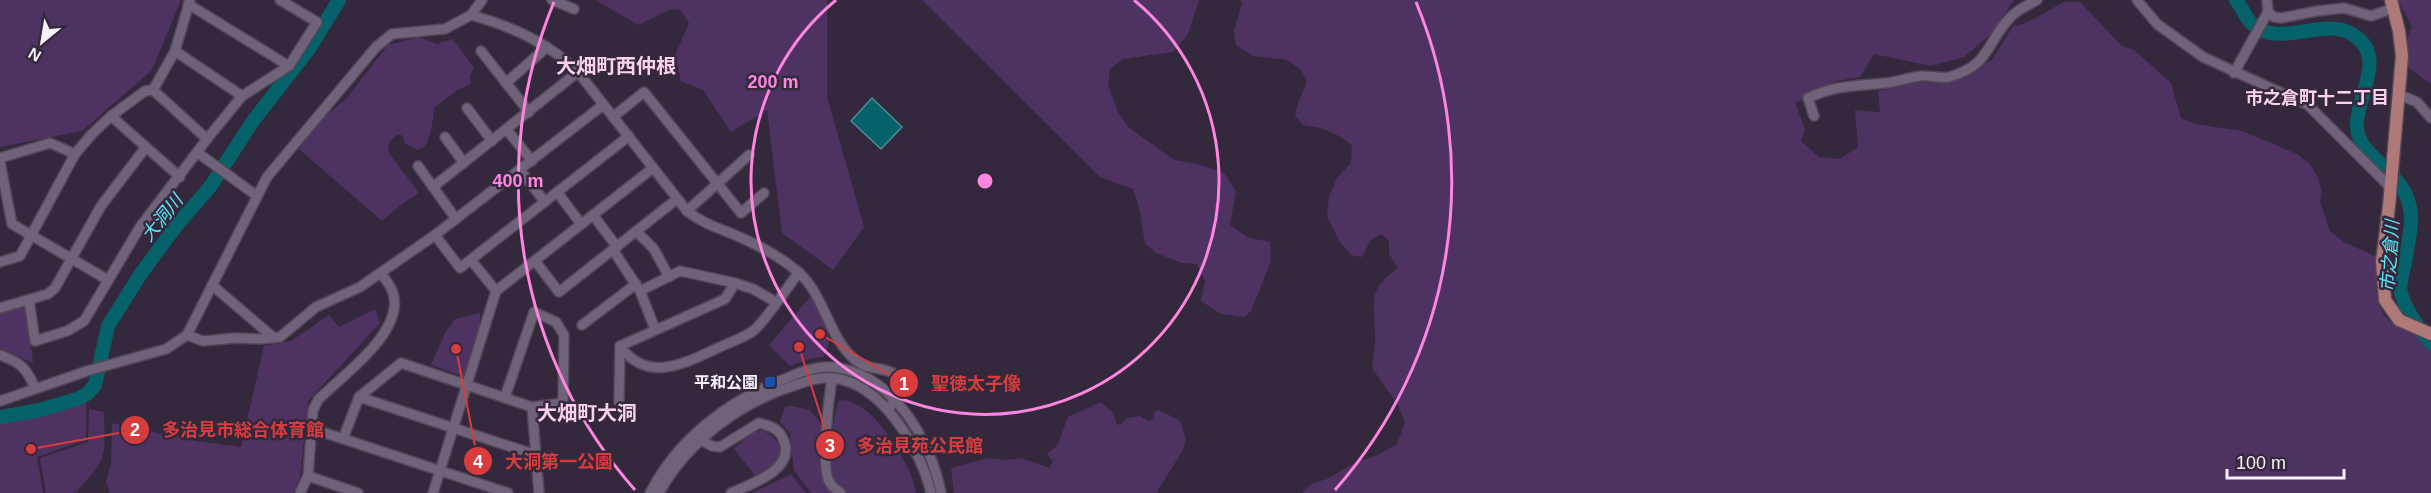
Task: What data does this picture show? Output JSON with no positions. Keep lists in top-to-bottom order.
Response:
{
  "districts": ["大畑町西仲根", "市之倉町十二丁目", "大畑町大洞"],
  "water": ["大洞川", "市之倉川"],
  "places": {
    "other": [
      "聖徳太子像",
      "多治見苑公民館",
      "大洞第一公園",
      "多治見市総合体育館"
    ],
    "transit": ["平和公園"]
  },
  "scale_bar": "100 m",
  "north": "bottom left",
  "rings": ["200 m", "400 m"]
}
